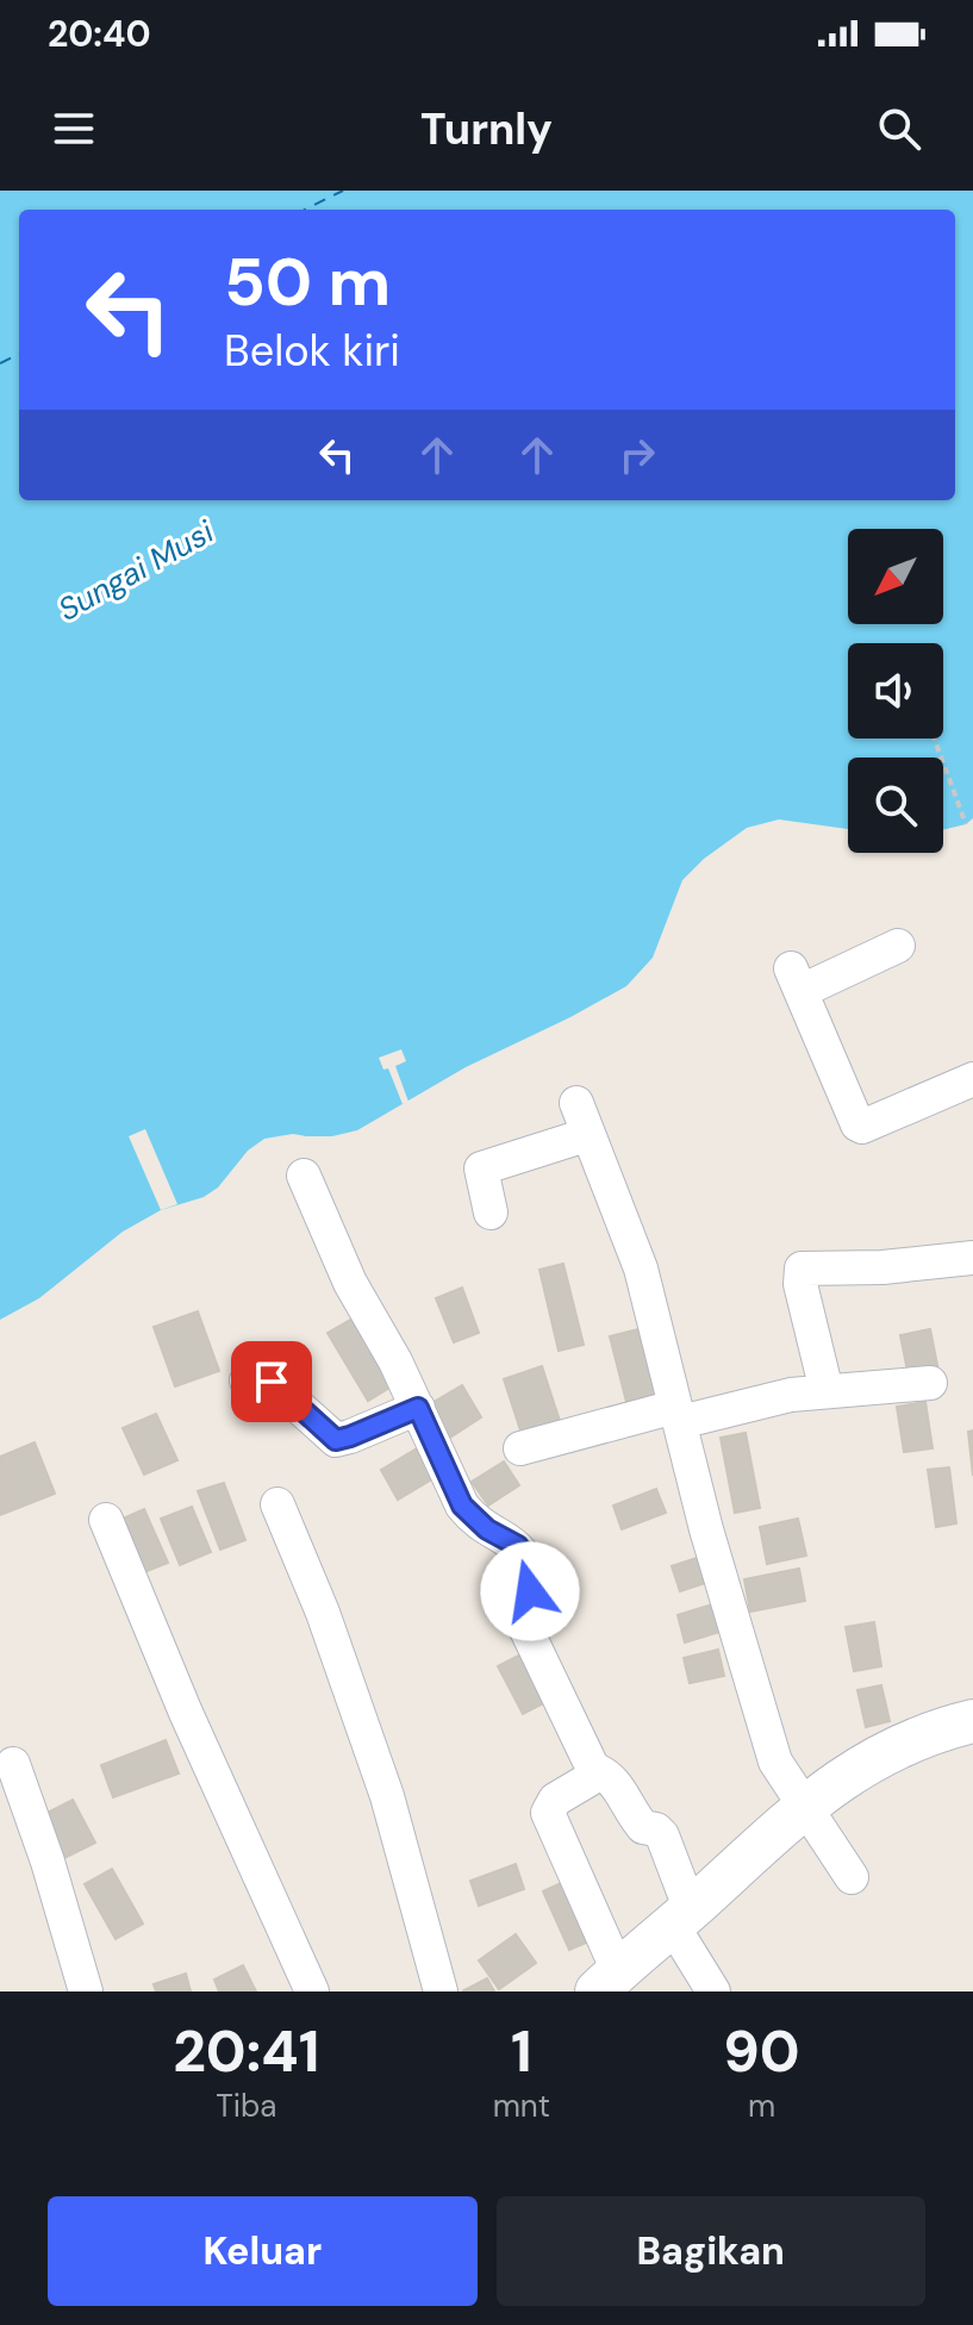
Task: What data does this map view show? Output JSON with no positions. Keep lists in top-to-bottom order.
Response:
{
  "water": ["Sungai Musi"],
  "north": "bottom left",
  "page": {
    "status": "20:40",
    "header": "Turnly",
    "turn": ["50 m", "Belok kiri"],
    "eta": [
      "20:41",
      "Tiba",
      "1",
      "mnt",
      "90",
      "m"
    ],
    "buttons": ["Keluar", "Bagikan"]
  }
}
